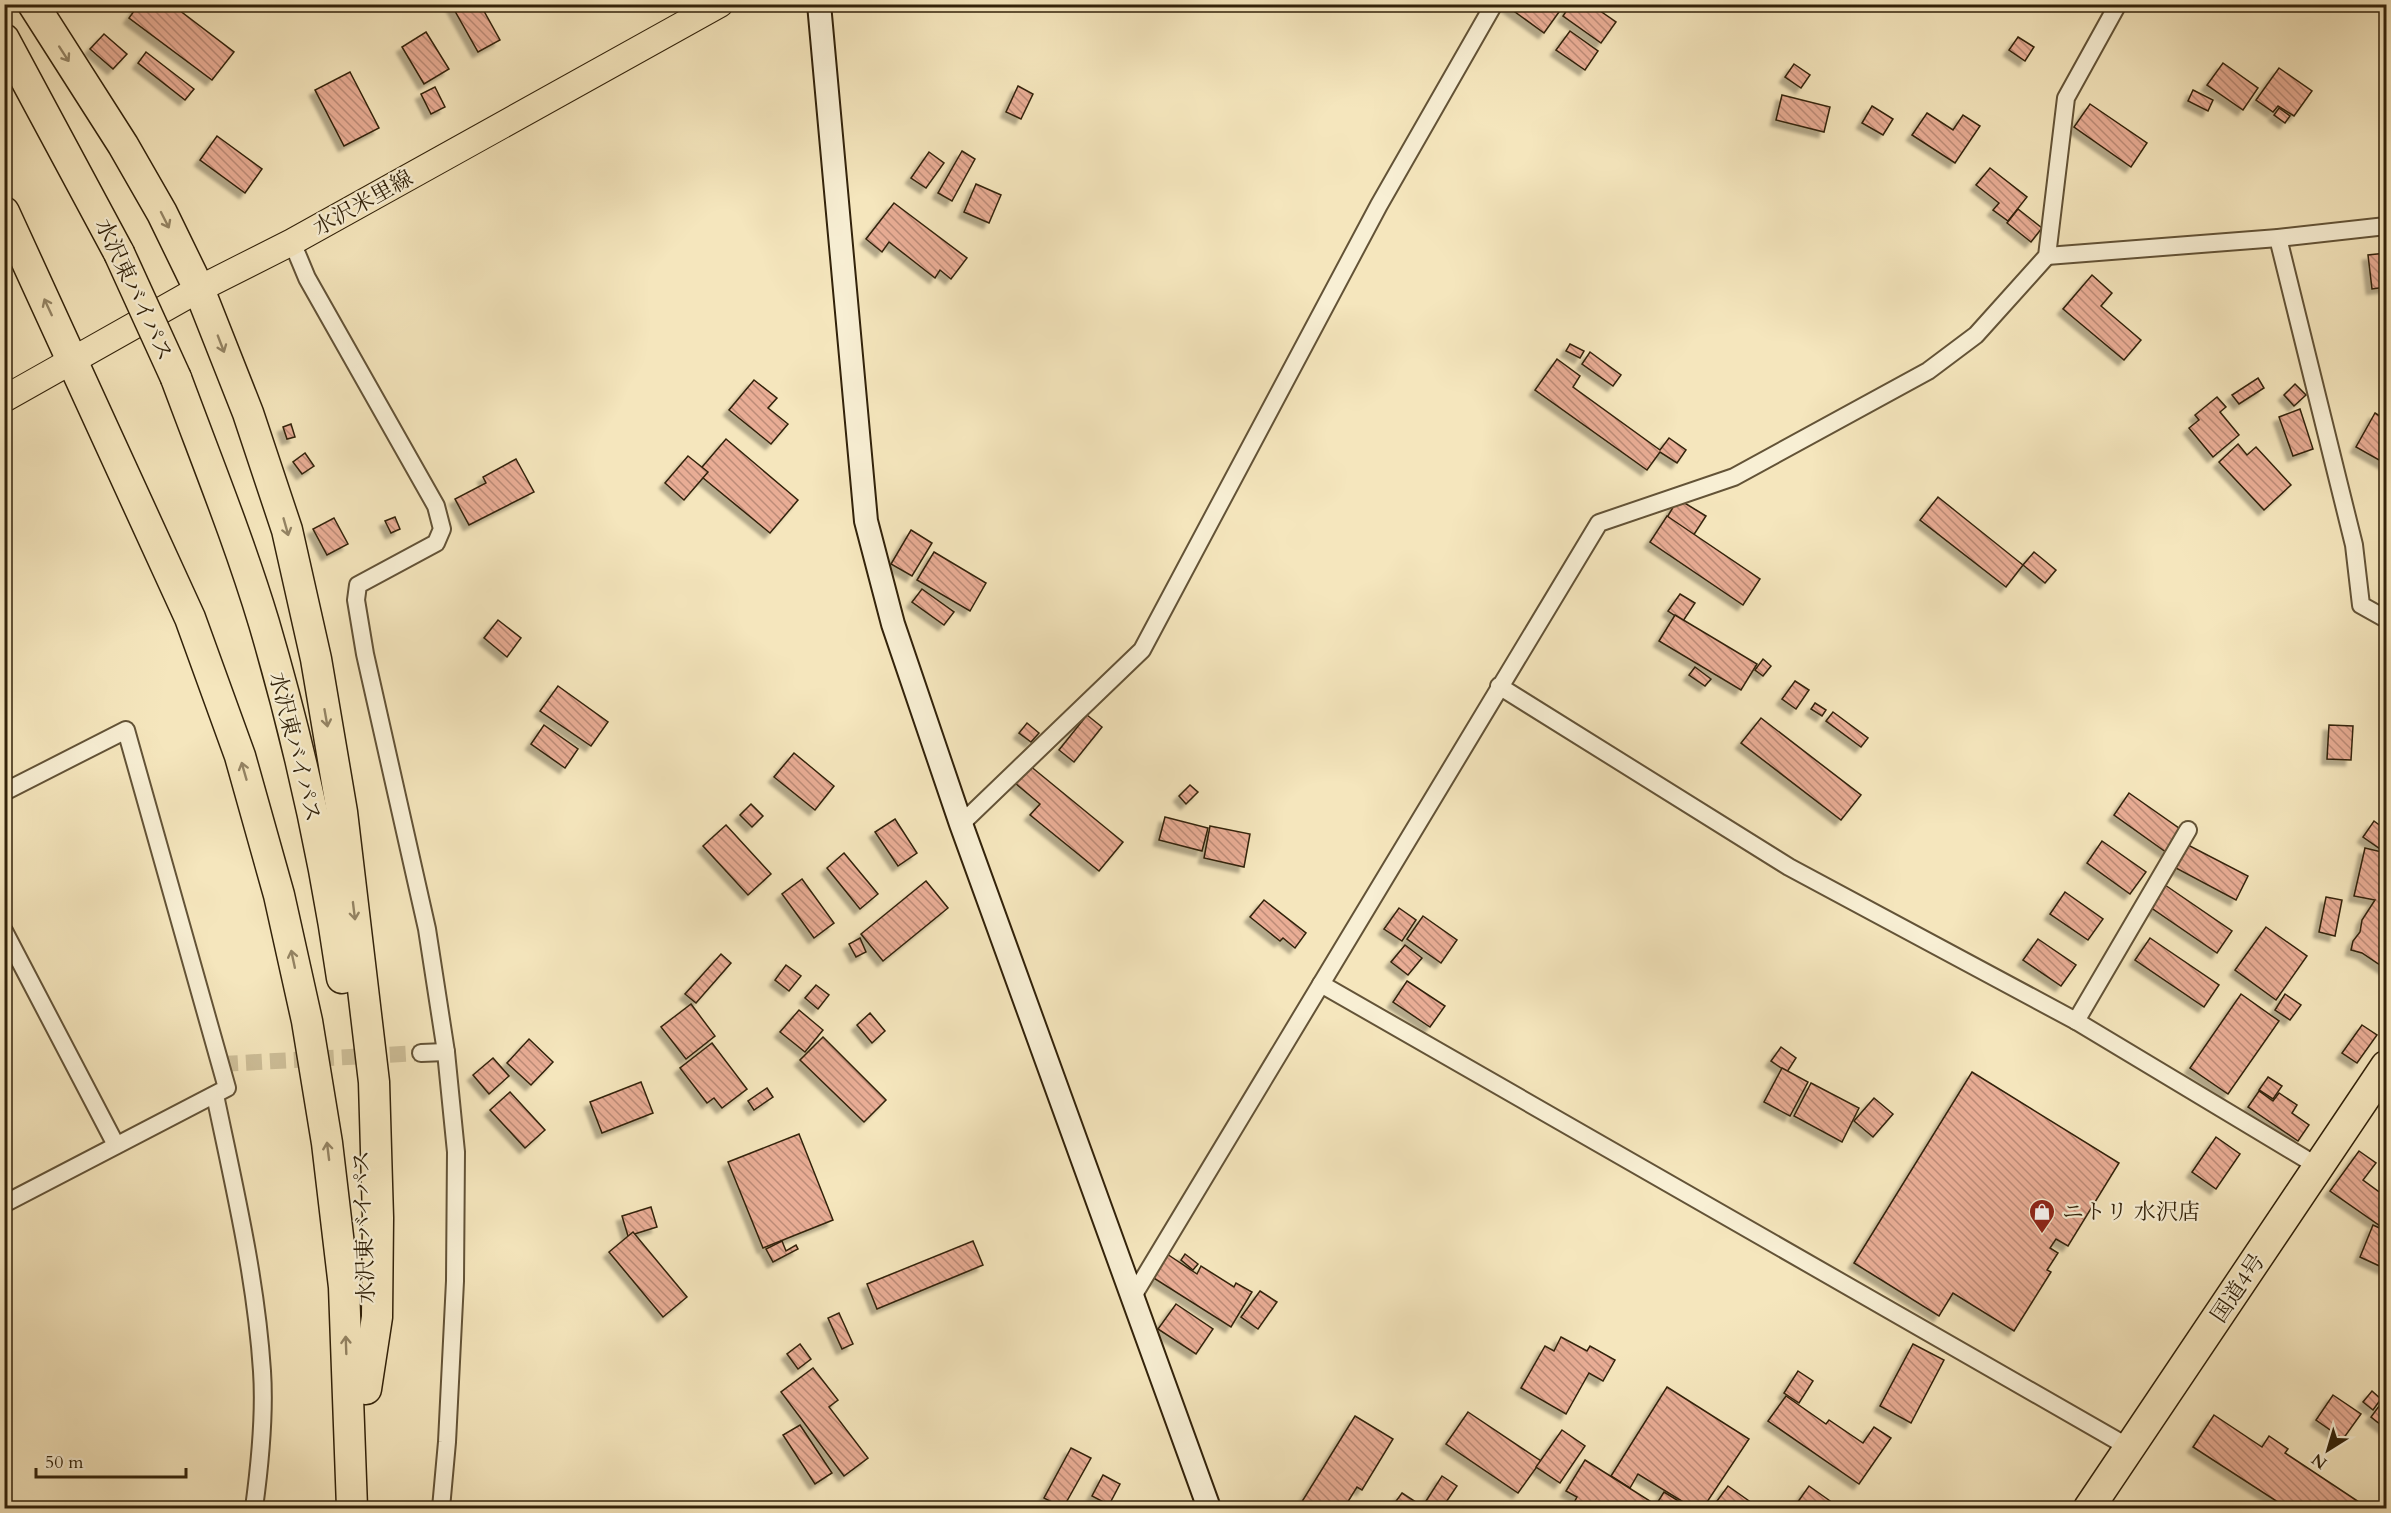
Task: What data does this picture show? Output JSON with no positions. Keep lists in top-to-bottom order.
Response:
{
  "streets": {
    "highway": ["水沢東バイパス", "国道4号"],
    "main road": ["水沢米里線"]
  },
  "places": {
    "shop": ["ニトリ 水沢店"]
  },
  "scale_bar": "50 m",
  "north": "bottom left"
}
